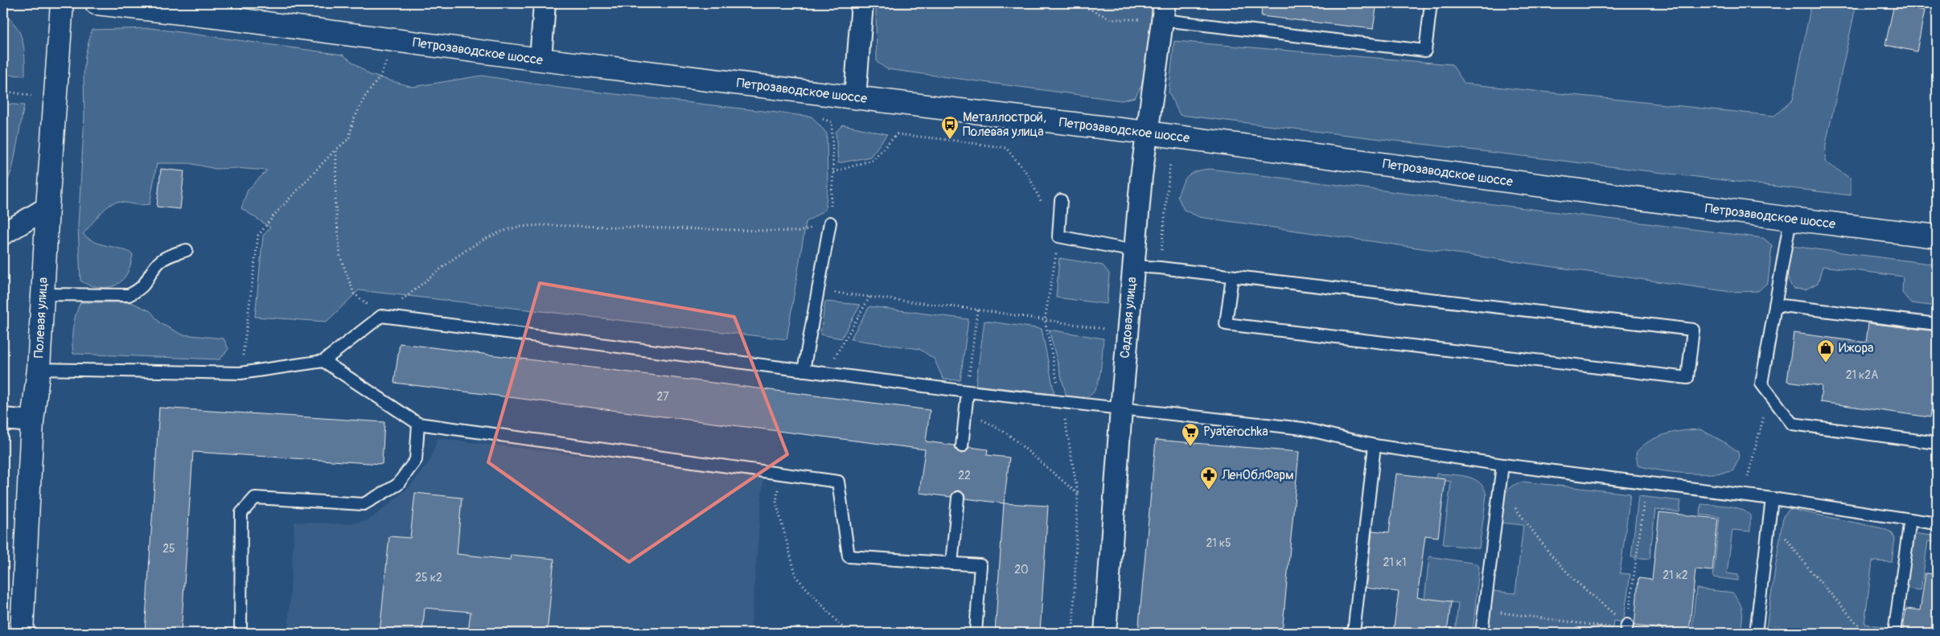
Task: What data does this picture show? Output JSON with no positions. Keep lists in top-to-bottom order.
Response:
{
  "streets": {
    "main road": ["Петрозаводское шоссе", "Полевая улица"],
    "street": ["Садовая улица"]
  },
  "crossings": [
    ["Петрозаводское шоссе", "Садовая улица"]
  ],
  "places": {
    "bus stop": ["Металлострой, Полевая улица"],
    "shop": ["Ижора"],
    "supermarket": ["Pyaterochka"],
    "pharmacy": ["ЛенОблФарм"]
  },
  "house_numbers": [
    "21 к2А",
    "27",
    "22",
    "21 к5",
    "25",
    "21 к1",
    "20",
    "21 к2",
    "25 к2"
  ]
}
